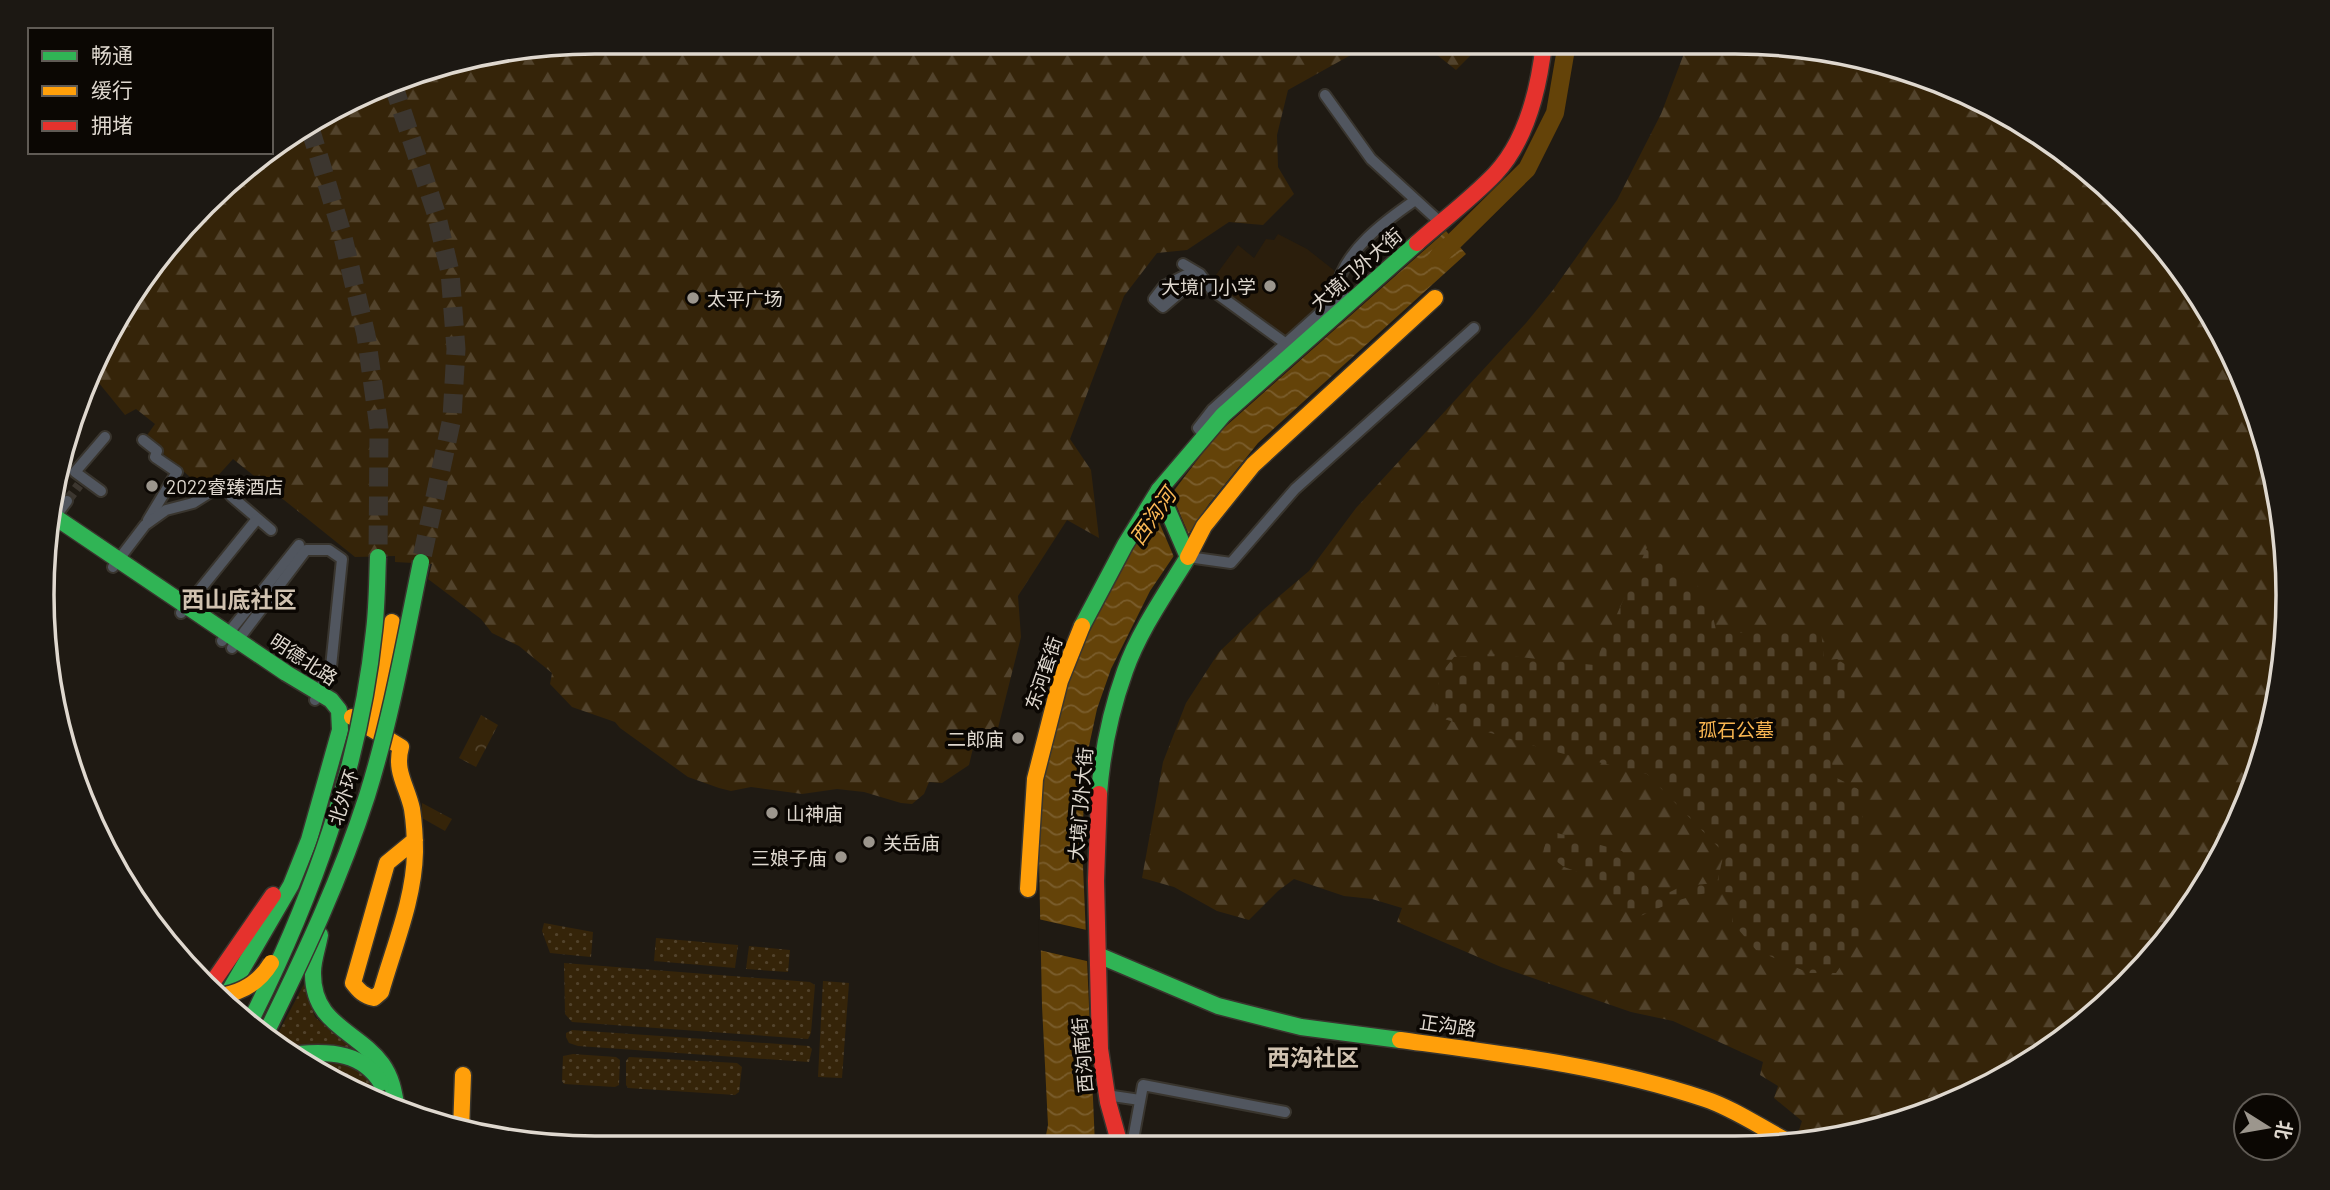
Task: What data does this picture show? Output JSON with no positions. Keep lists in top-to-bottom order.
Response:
{
  "streets": {
    "main road": [
      "大境门外大街",
      "明德北路",
      "东河套街",
      "北外环",
      "正沟路",
      "西沟南街"
    ]
  },
  "crossings": [
    ["大境门外大街", "东河套街"],
    ["大境门外大街", "正沟路"],
    ["大境门外大街", "西沟南街"],
    ["正沟路", "西沟南街"]
  ],
  "districts": ["西山底社区", "西沟社区"],
  "water": ["西沟河"],
  "parks": ["孤石公墓"],
  "places": [
    "大境门小学",
    "太平广场",
    "2022睿臻酒店",
    "二郎庙",
    "山神庙",
    "关岳庙",
    "三娘子庙"
  ],
  "legend": ["畅通", "缓行", "拥堵"],
  "north": "right"
}
